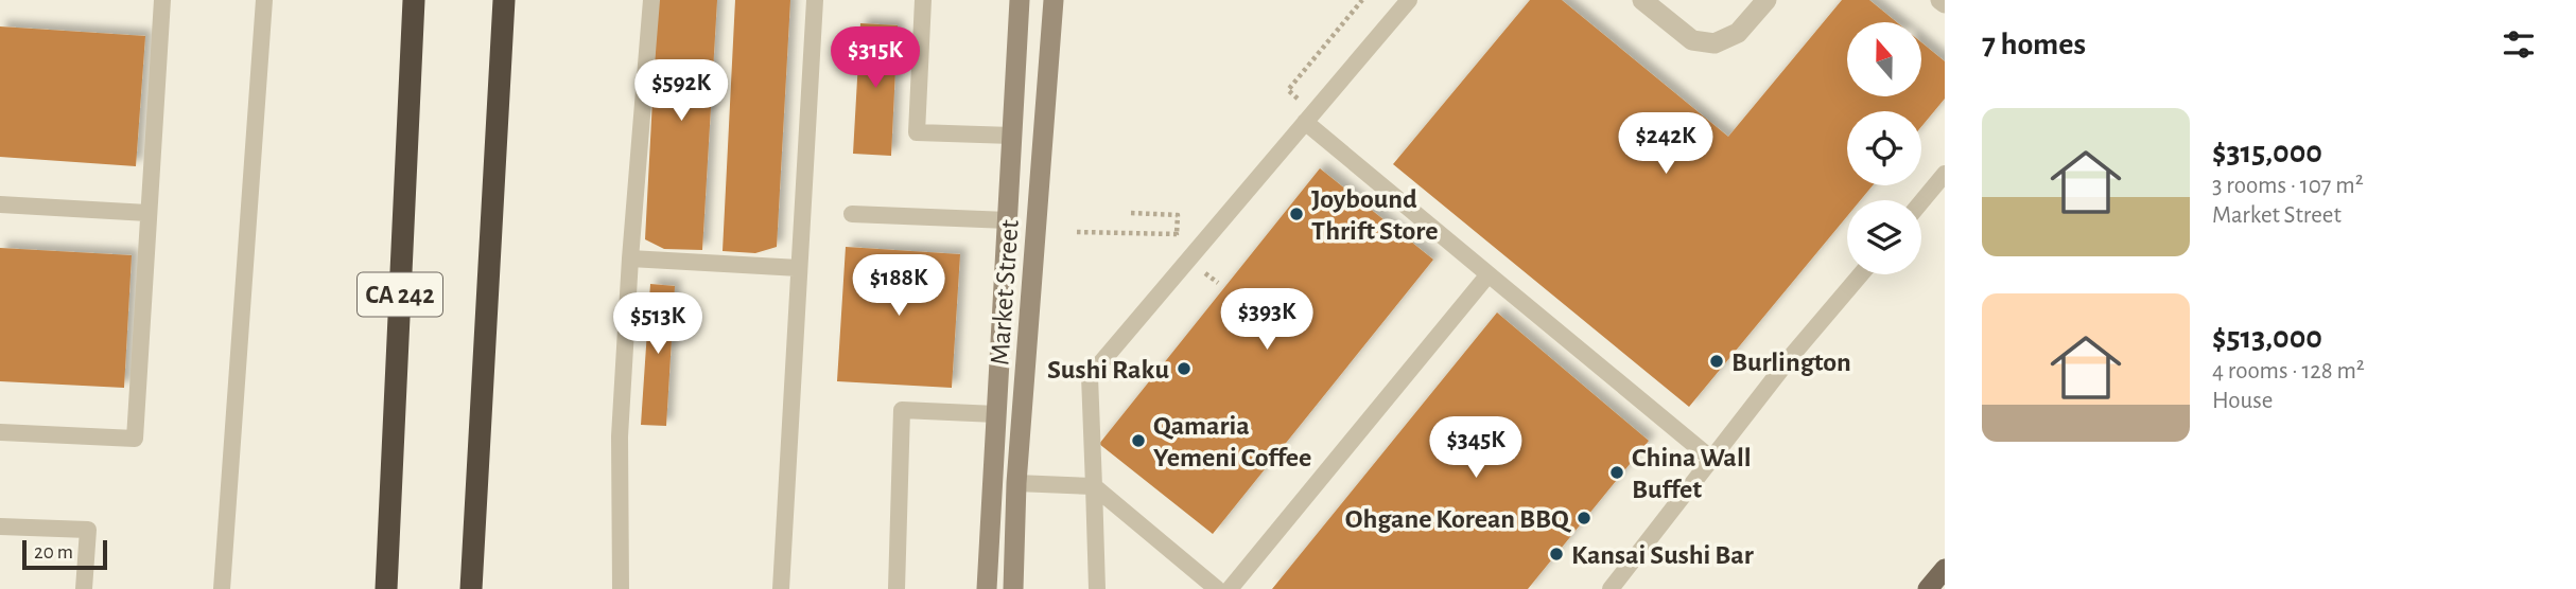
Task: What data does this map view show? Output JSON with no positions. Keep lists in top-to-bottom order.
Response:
{
  "streets": {
    "highway": ["CA 242"],
    "main road": ["Market Street"]
  },
  "places": [
    "Joybound Thrift Store",
    "Burlington",
    "Sushi Raku",
    "Qamaria Yemeni Coffee",
    "China Wall Buffet",
    "Ohgane Korean BBQ",
    "Kansai Sushi Bar"
  ],
  "scale_bar": "20 m",
  "north": "top",
  "page": {
    "heading": "7 homes",
    "price": [
      "$315K",
      "$592K",
      "$242K",
      "$188K",
      "$393K",
      "$513K",
      "$345K"
    ],
    "list": [
      {
        "name": "$315,000",
        "note": "3 rooms · 107 m² · Market Street"
      },
      {
        "name": "$513,000",
        "note": "4 rooms · 128 m² · House"
      }
    ],
    "scale": "20 m"
  }
}
